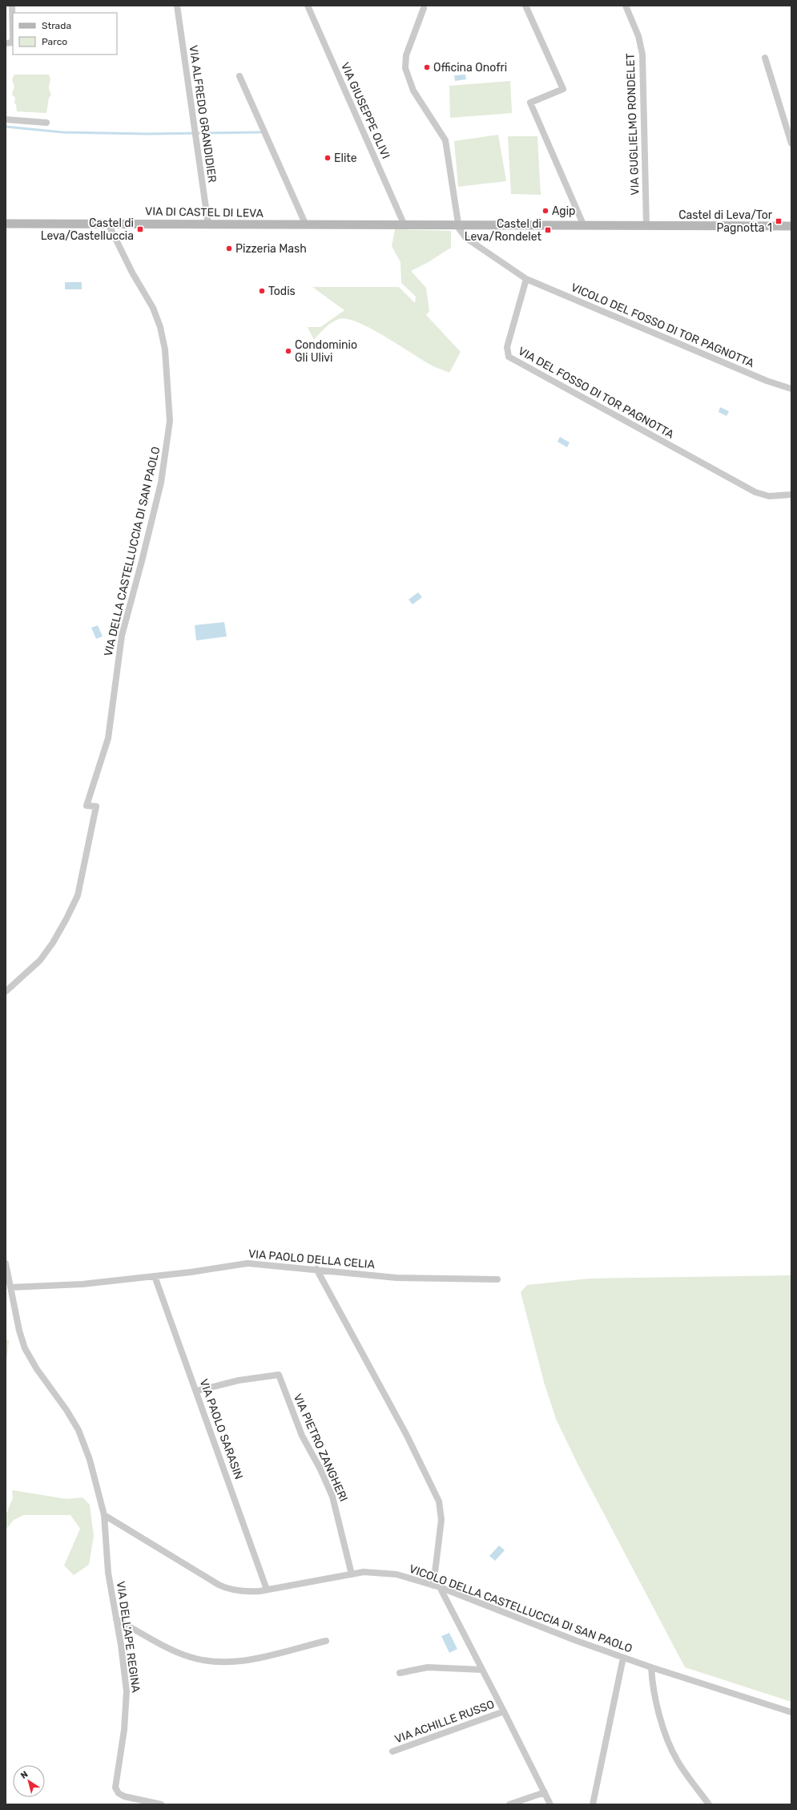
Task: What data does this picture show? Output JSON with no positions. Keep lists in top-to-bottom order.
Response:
{
  "streets": {
    "street": [
      "VIA GIUSEPPE OLIVI",
      "VIA ALFREDO GRANDIDIER",
      "VIA GUGLIELMO RONDELET",
      "VIA DI CASTEL DI LEVA",
      "VICOLO DEL FOSSO DI TOR PAGNOTTA",
      "VIA DEL FOSSO DI TOR PAGNOTTA",
      "VIA DELLA CASTELLUCCIA DI SAN PAOLO",
      "VIA PAOLO DELLA CELIA",
      "VIA PAOLO SARASIN",
      "VIA PIETRO ZANGHERI",
      "VICOLO DELLA CASTELLUCCIA DI SAN PAOLO",
      "VIA DELL'APE REGINA",
      "VIA ACHILLE RUSSO"
    ]
  },
  "crossings": [
    ["VIA GIUSEPPE OLIVI", "VIA DI CASTEL DI LEVA"],
    ["VIA ALFREDO GRANDIDIER", "VIA DI CASTEL DI LEVA"],
    ["VIA GUGLIELMO RONDELET", "VIA DI CASTEL DI LEVA"],
    ["VIA DI CASTEL DI LEVA", "VIA DELLA CASTELLUCCIA DI SAN PAOLO"],
    ["VICOLO DEL FOSSO DI TOR PAGNOTTA", "VIA DEL FOSSO DI TOR PAGNOTTA"],
    ["VIA PAOLO DELLA CELIA", "VIA PAOLO SARASIN"],
    ["VIA PAOLO SARASIN", "VIA PIETRO ZANGHERI"],
    ["VIA PAOLO SARASIN", "VICOLO DELLA CASTELLUCCIA DI SAN PAOLO"],
    ["VIA PIETRO ZANGHERI", "VICOLO DELLA CASTELLUCCIA DI SAN PAOLO"],
    ["VICOLO DELLA CASTELLUCCIA DI SAN PAOLO", "VIA DELL'APE REGINA"],
    ["VICOLO DELLA CASTELLUCCIA DI SAN PAOLO", "VIA ACHILLE RUSSO"]
  ],
  "places": {
    "other": [
      "Officina Onofri",
      "Elite",
      "Agip",
      "Pizzeria Mash",
      "Todis",
      "Condominio Gli Ulivi"
    ],
    "transit": ["Castel di Leva/Tor Pagnotta 1", "Castel di Leva/Castelluccia", "Castel di Leva/Rondelet"]
  },
  "legend": ["Strada", "Parco"],
  "north": "top left"
}
